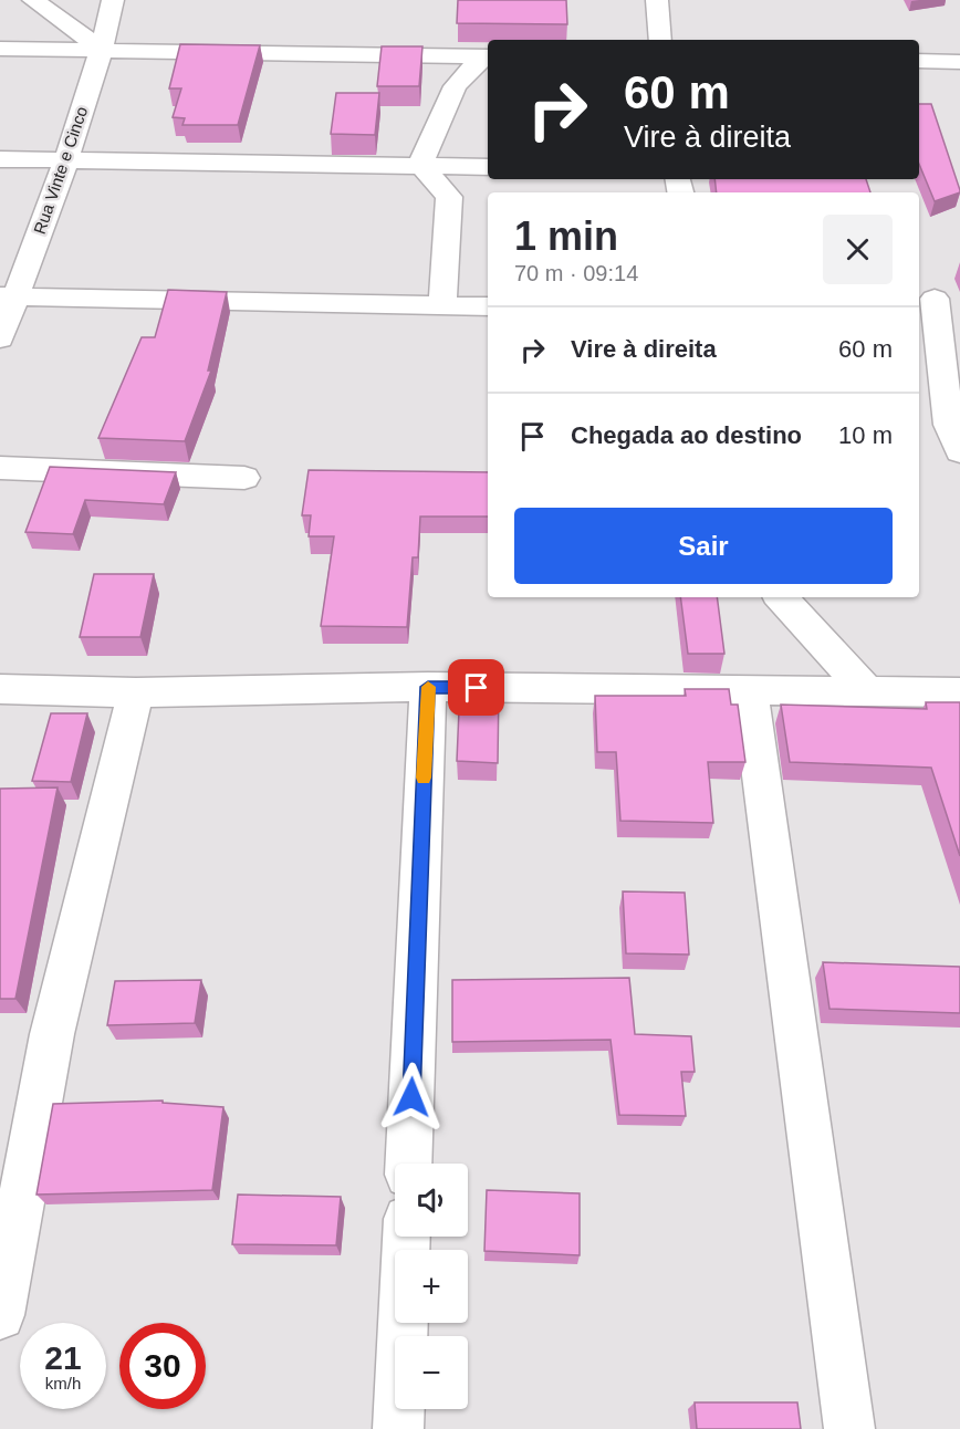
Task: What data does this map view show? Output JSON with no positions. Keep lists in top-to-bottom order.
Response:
{
  "streets": {
    "street": ["Rua Vinte e Cinco"]
  },
  "page": {
    "turn": ["60 m", "Vire à direita"],
    "heading": ["1 min", "70 m · 09:14"],
    "list": [
      {
        "name": "Vire à direita",
        "value": "60 m"
      },
      {
        "name": "Chegada ao destino",
        "value": "10 m"
      }
    ],
    "buttons": "Sair",
    "map_buttons": ["+", "−"],
    "speed": "21 km/h",
    "limit": "30"
  }
}
